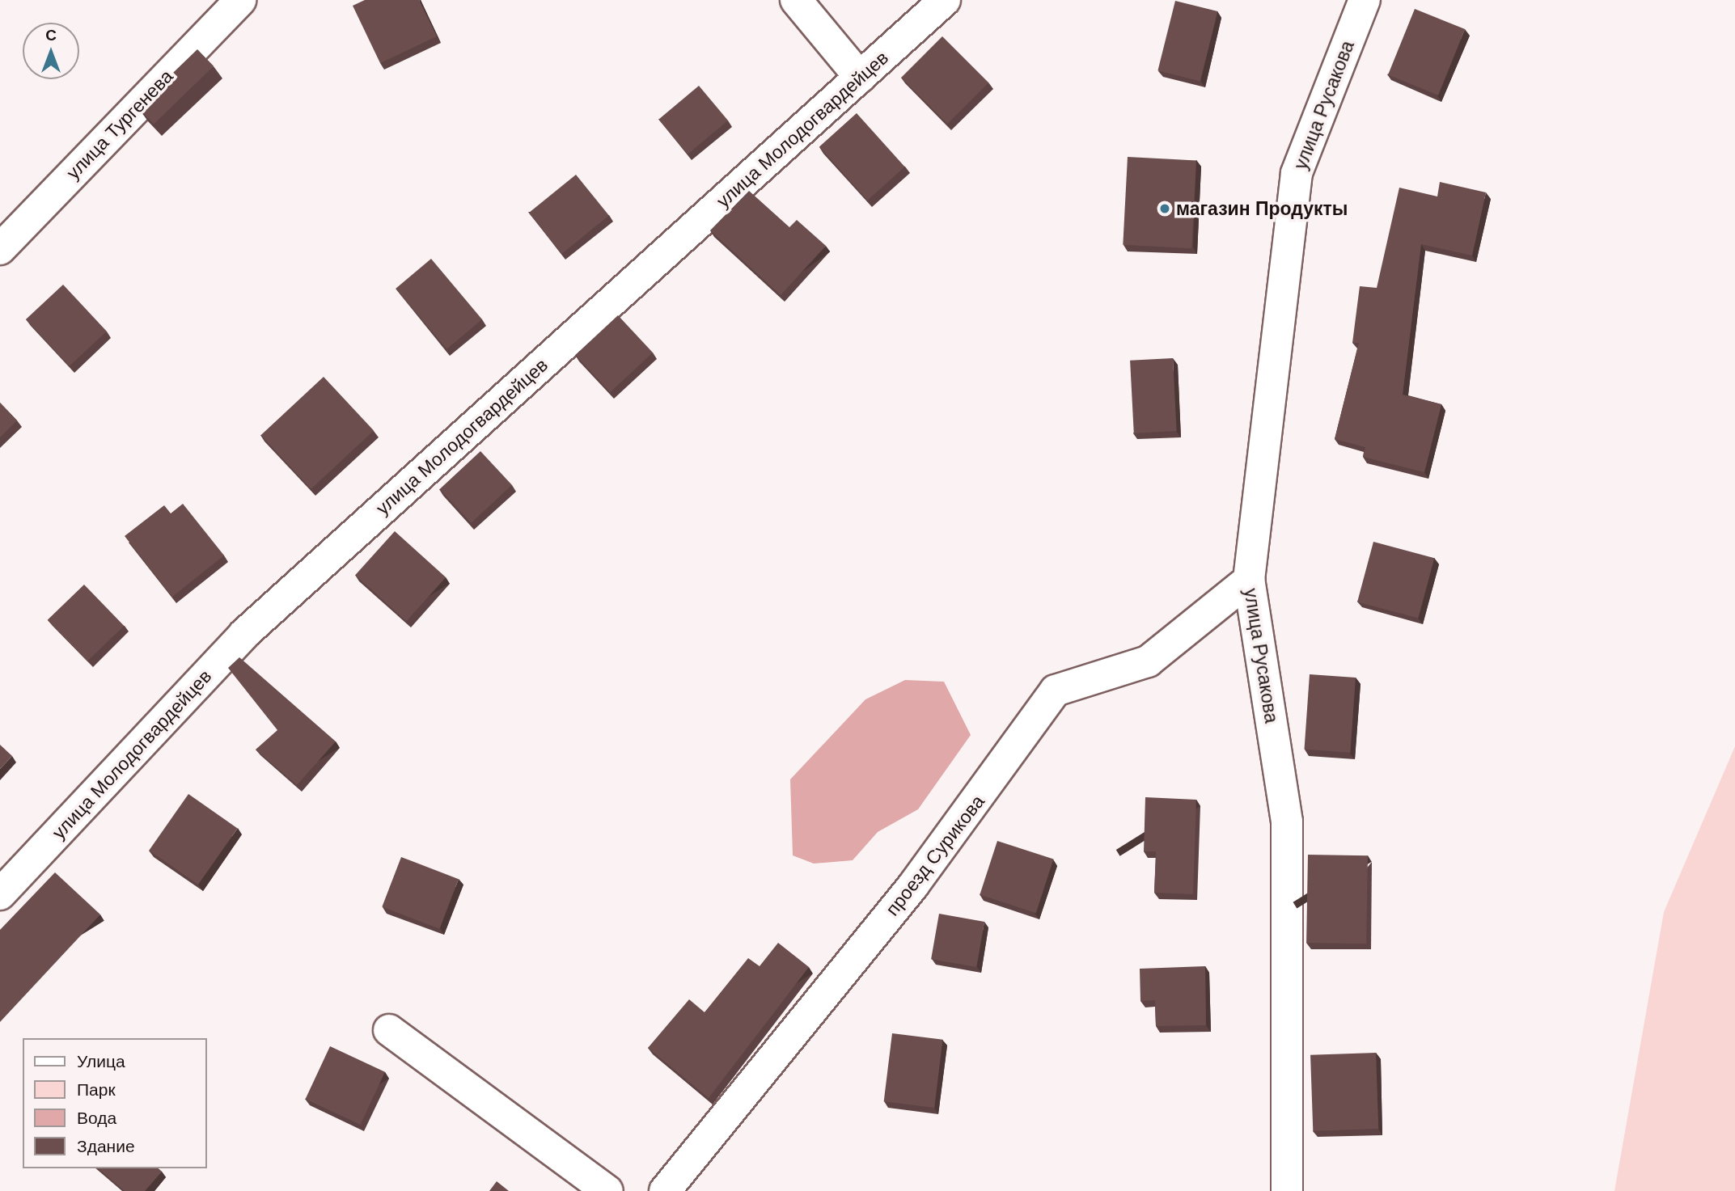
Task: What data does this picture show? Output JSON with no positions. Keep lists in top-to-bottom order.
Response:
{
  "streets": {
    "street": [
      "улица Русакова",
      "улица Тургенева",
      "улица Молодогвардейцев",
      "проезд Сурикова"
    ]
  },
  "crossings": [
    ["улица Русакова", "проезд Сурикова"]
  ],
  "places": ["магазин Продукты"],
  "legend": [
    "Улица",
    "Парк",
    "Вода",
    "Здание"
  ],
  "north": "top"
}
